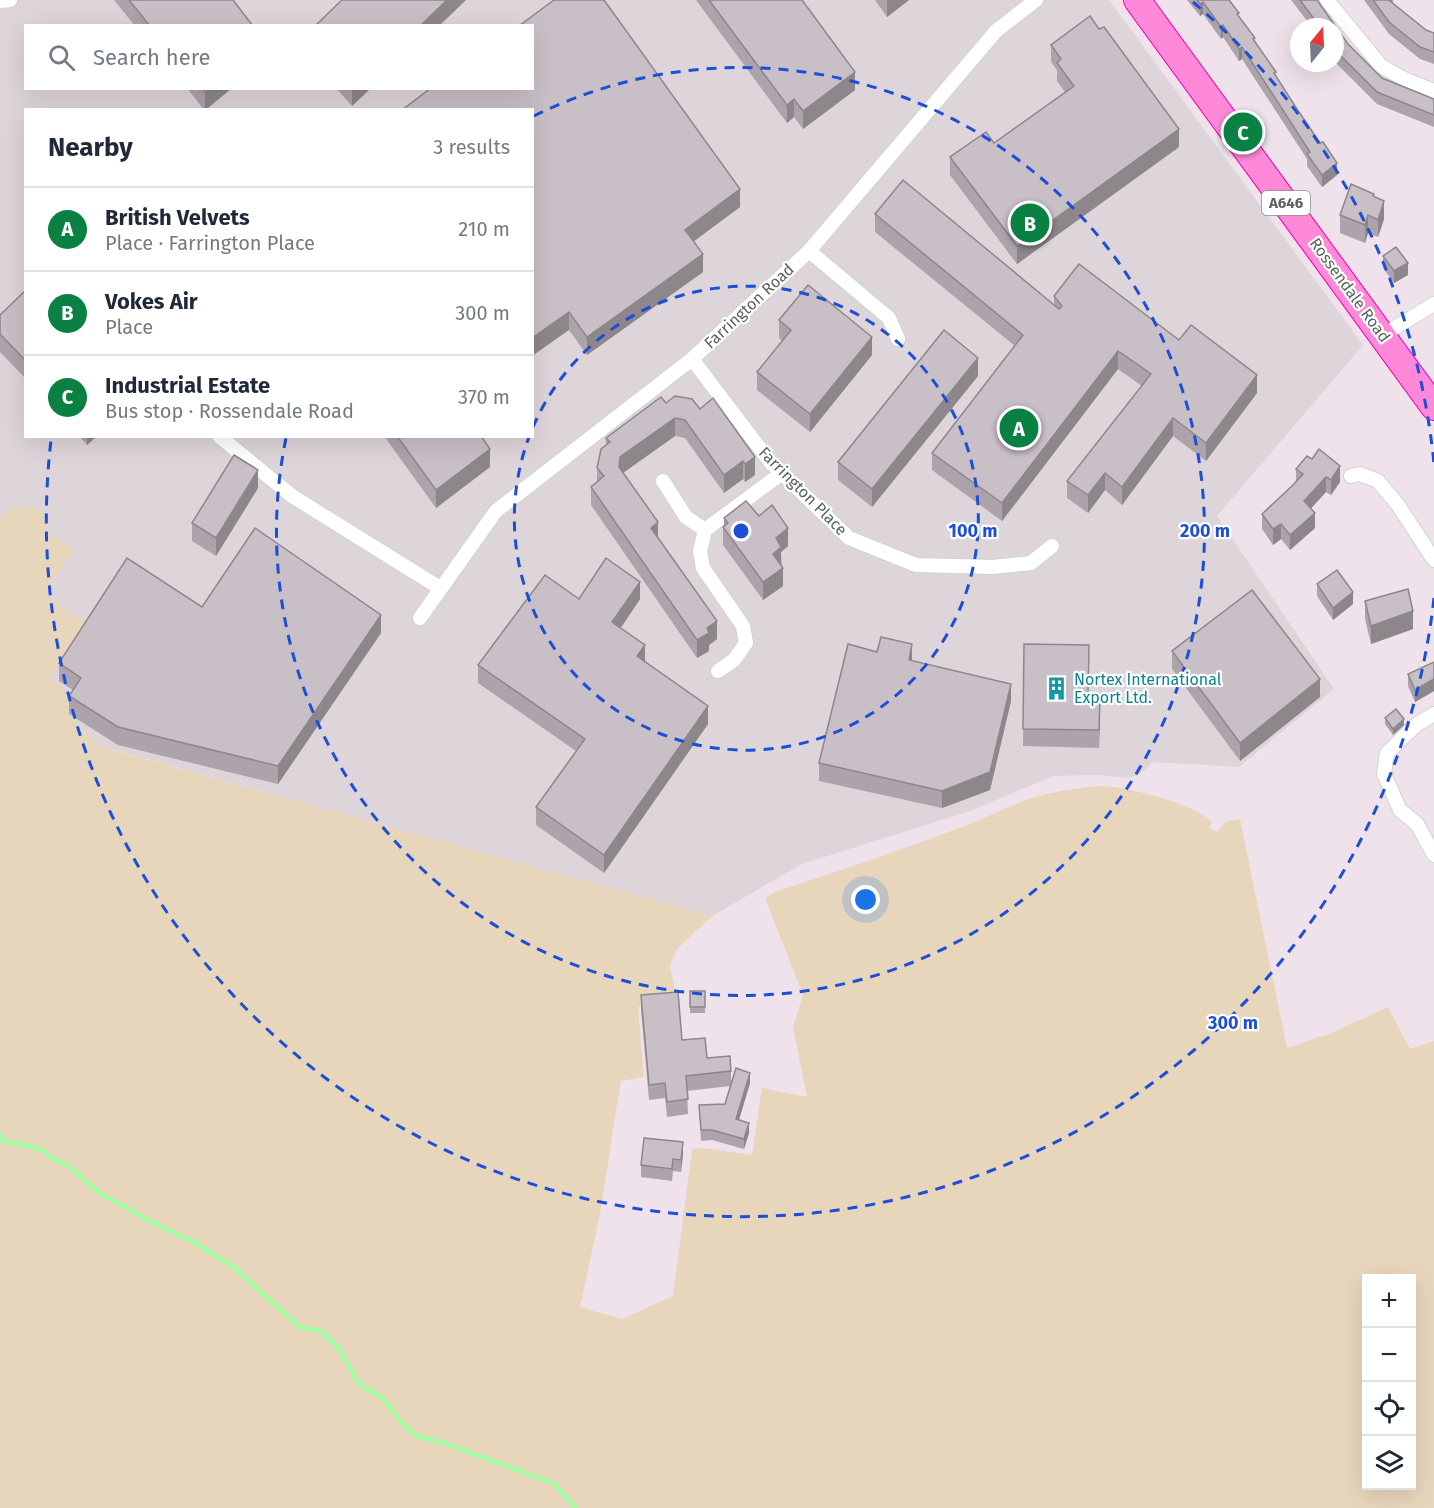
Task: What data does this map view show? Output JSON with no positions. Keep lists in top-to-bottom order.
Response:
{
  "streets": {
    "highway": ["A646", "Rossendale Road"],
    "street": ["Farrington Road", "Farrington Place"]
  },
  "crossings": [
    ["Farrington Road", "Farrington Place"]
  ],
  "places": {
    "building": ["Nortex International Export Ltd."]
  },
  "north": "top",
  "page": {
    "search": "Search here",
    "heading": ["Nearby", "3 results"],
    "pins": ["C", "B", "A"],
    "list": [
      {
        "mark": "A",
        "name": "British Velvets",
        "note": "Place · Farrington Place",
        "value": "210 m"
      },
      {
        "mark": "B",
        "name": "Vokes Air",
        "note": "Place",
        "value": "300 m"
      },
      {
        "mark": "C",
        "name": "Industrial Estate",
        "note": "Bus stop · Rossendale Road",
        "value": "370 m"
      }
    ],
    "map_buttons": ["+", "−"]
  },
  "rings": ["100 m", "200 m", "300 m"]
}
